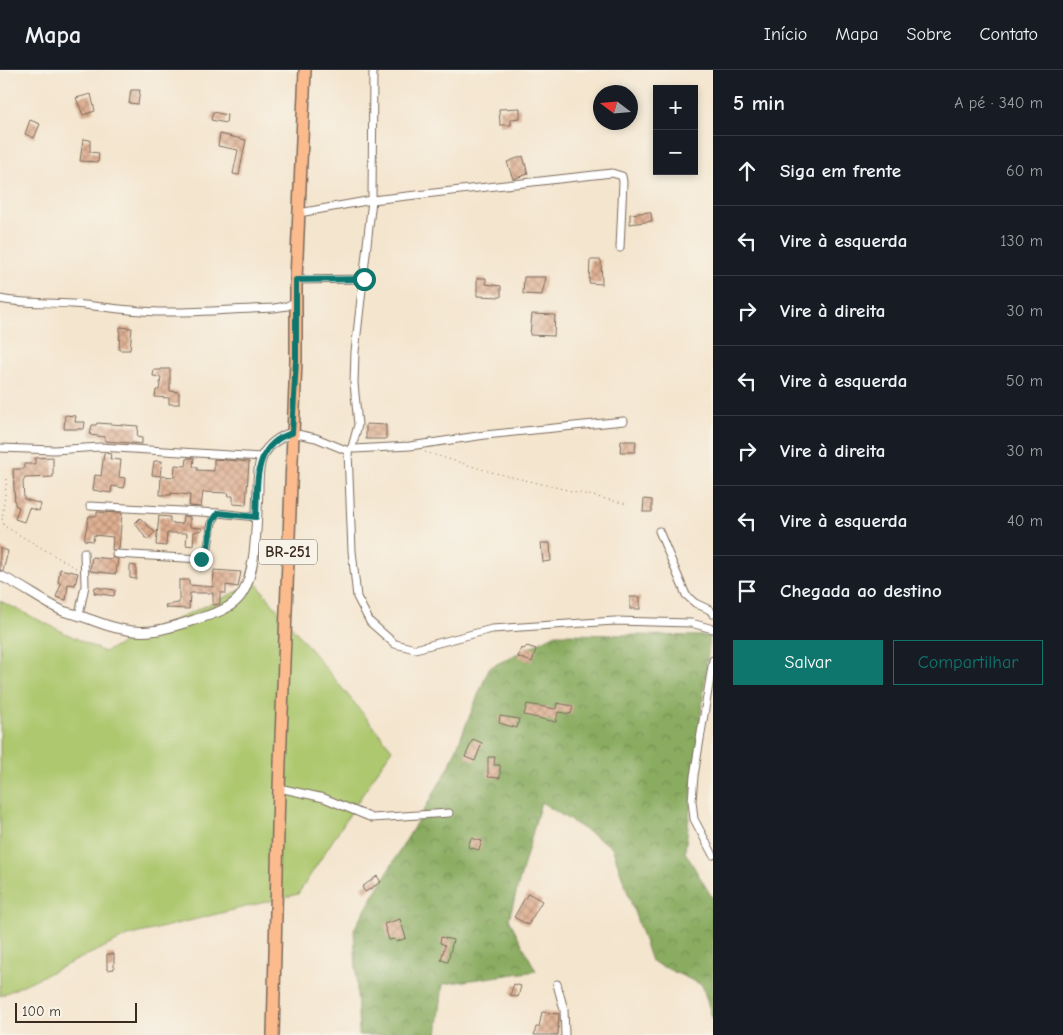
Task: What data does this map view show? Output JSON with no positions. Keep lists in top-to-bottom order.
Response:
{
  "streets": {
    "main road": ["BR-251"]
  },
  "scale_bar": "100 m",
  "north": "left",
  "page": {
    "header": "Mapa",
    "nav": [
      "Início",
      "Mapa",
      "Sobre",
      "Contato"
    ],
    "heading": ["5 min", "A pé · 340 m"],
    "map_buttons": ["+", "−"],
    "list": [
      ["Siga em frente", "60 m"],
      ["Vire à esquerda", "130 m"],
      ["Vire à direita", "30 m"],
      ["Vire à esquerda", "50 m"],
      ["Vire à direita", "30 m"],
      ["Vire à esquerda", "40 m"],
      "Chegada ao destino"
    ],
    "buttons": ["Salvar", "Compartilhar"],
    "scale": "100 m"
  }
}
